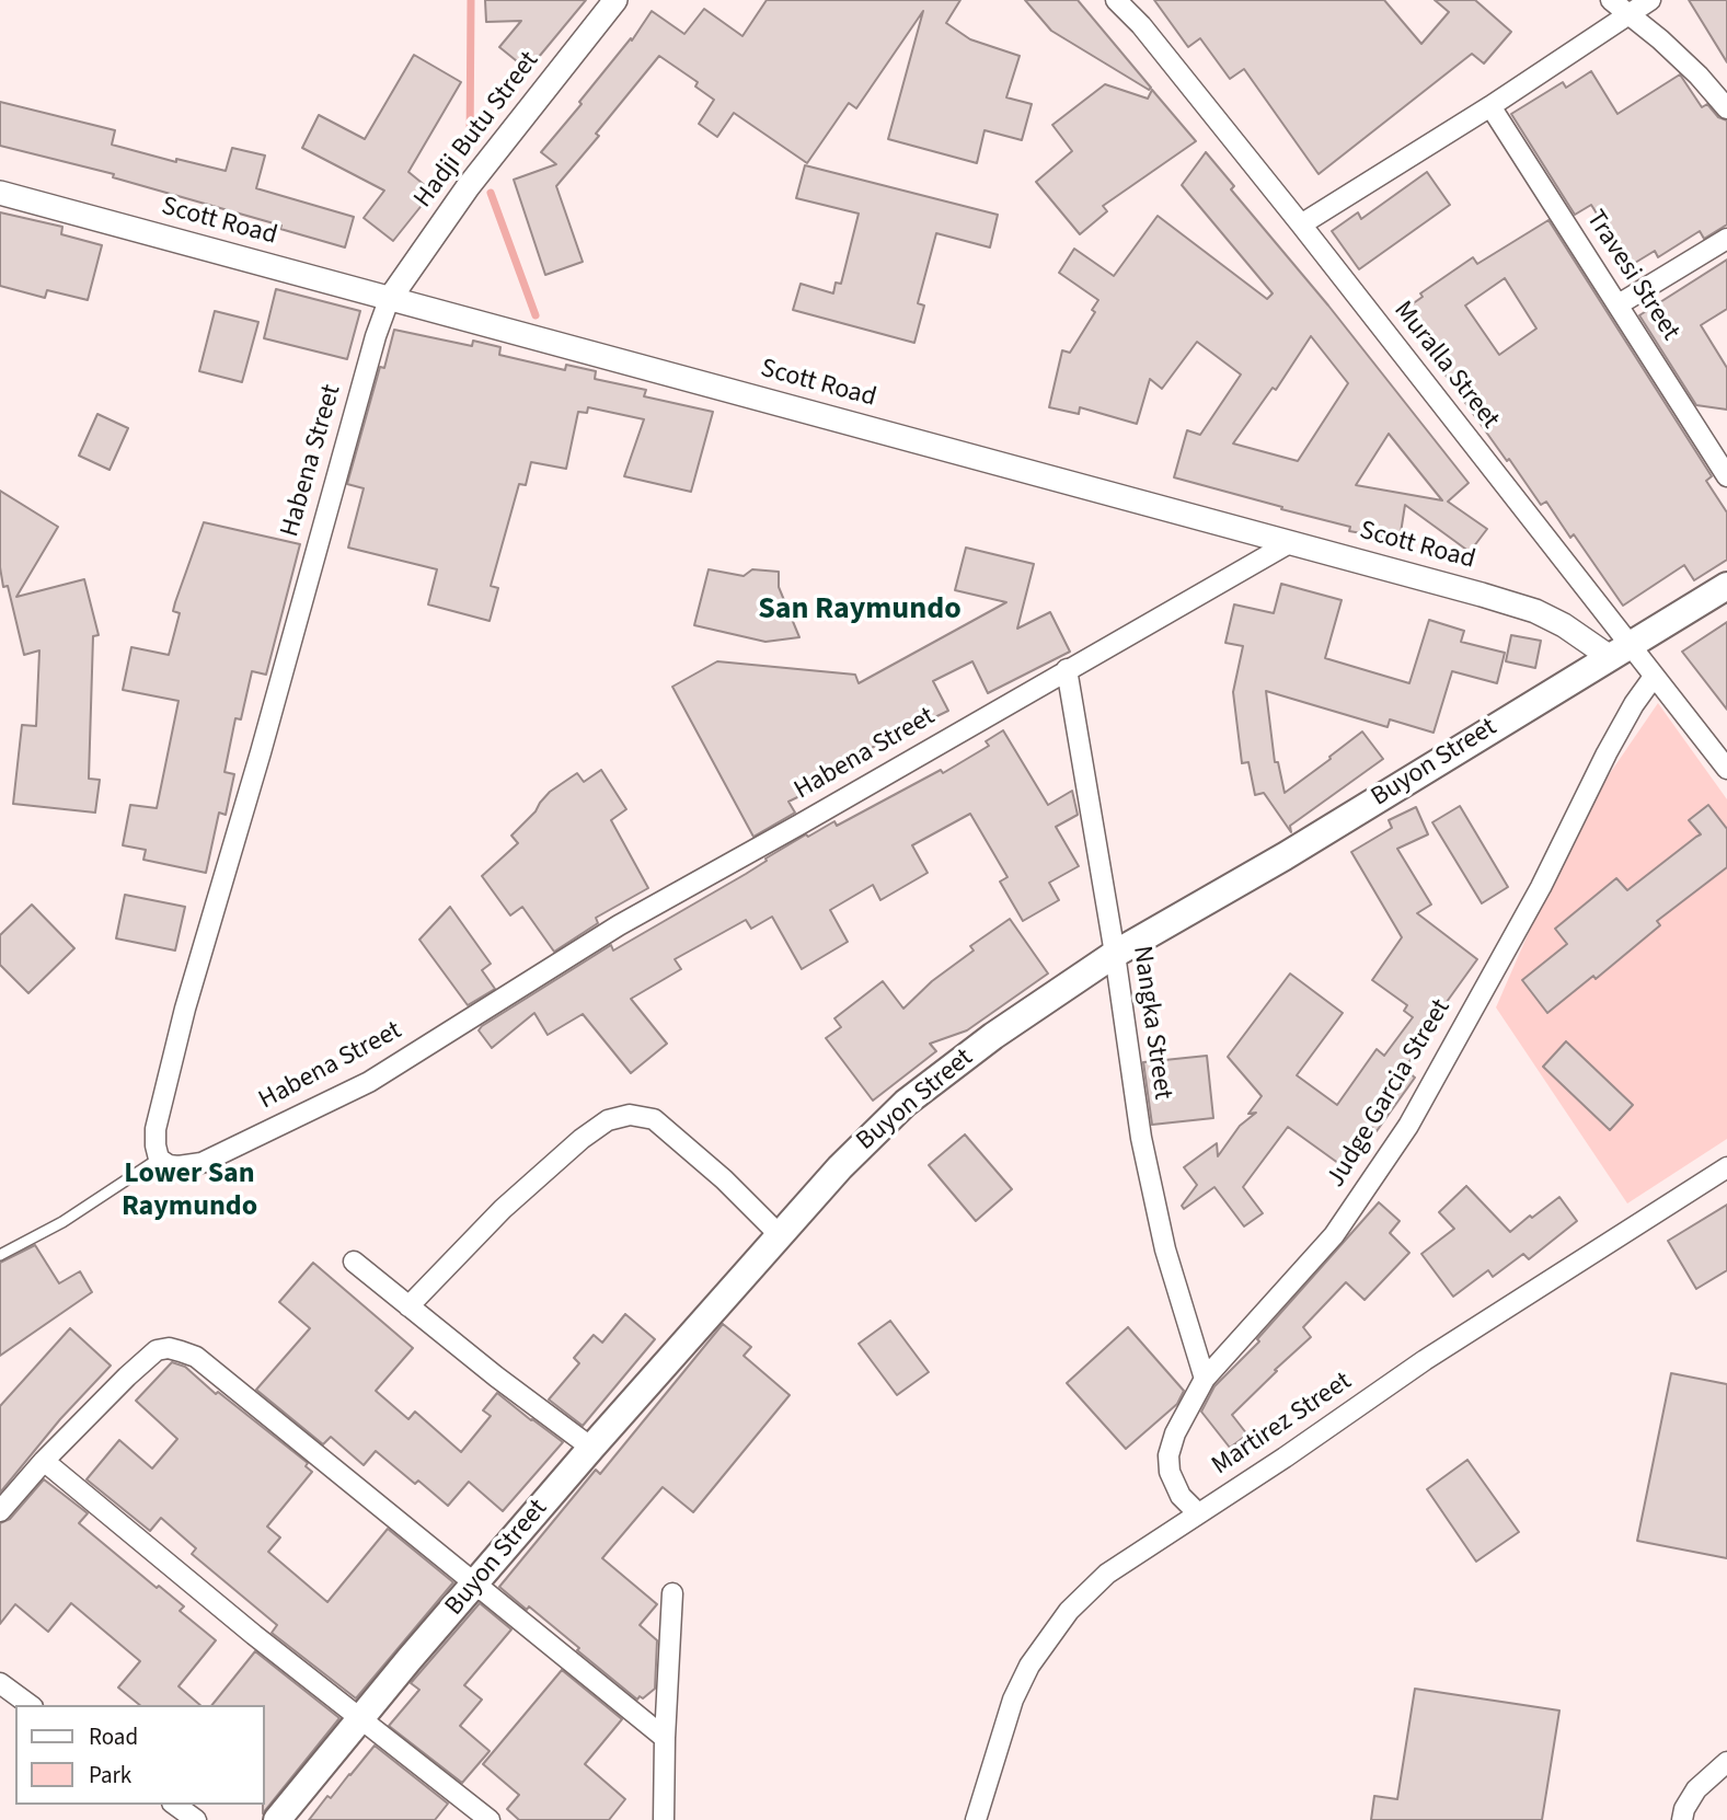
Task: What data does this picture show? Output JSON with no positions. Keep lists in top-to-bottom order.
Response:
{
  "streets": {
    "main road": ["Buyon Street"],
    "street": [
      "Hadji Butu Street",
      "Scott Road",
      "Travesi Street",
      "Muralla Street",
      "Habena Street",
      "Nangka Street",
      "Judge Garcia Street",
      "Martirez Street"
    ]
  },
  "crossings": [
    ["Hadji Butu Street", "Scott Road"],
    ["Hadji Butu Street", "Habena Street"],
    ["Scott Road", "Muralla Street"],
    ["Scott Road", "Habena Street"],
    ["Scott Road", "Buyon Street"],
    ["Muralla Street", "Buyon Street"],
    ["Muralla Street", "Judge Garcia Street"],
    ["Habena Street", "Nangka Street"],
    ["Buyon Street", "Nangka Street"],
    ["Nangka Street", "Judge Garcia Street"],
    ["Judge Garcia Street", "Martirez Street"]
  ],
  "districts": ["San Raymundo", "Lower San Raymundo"],
  "legend": ["Road", "Park"]
}
